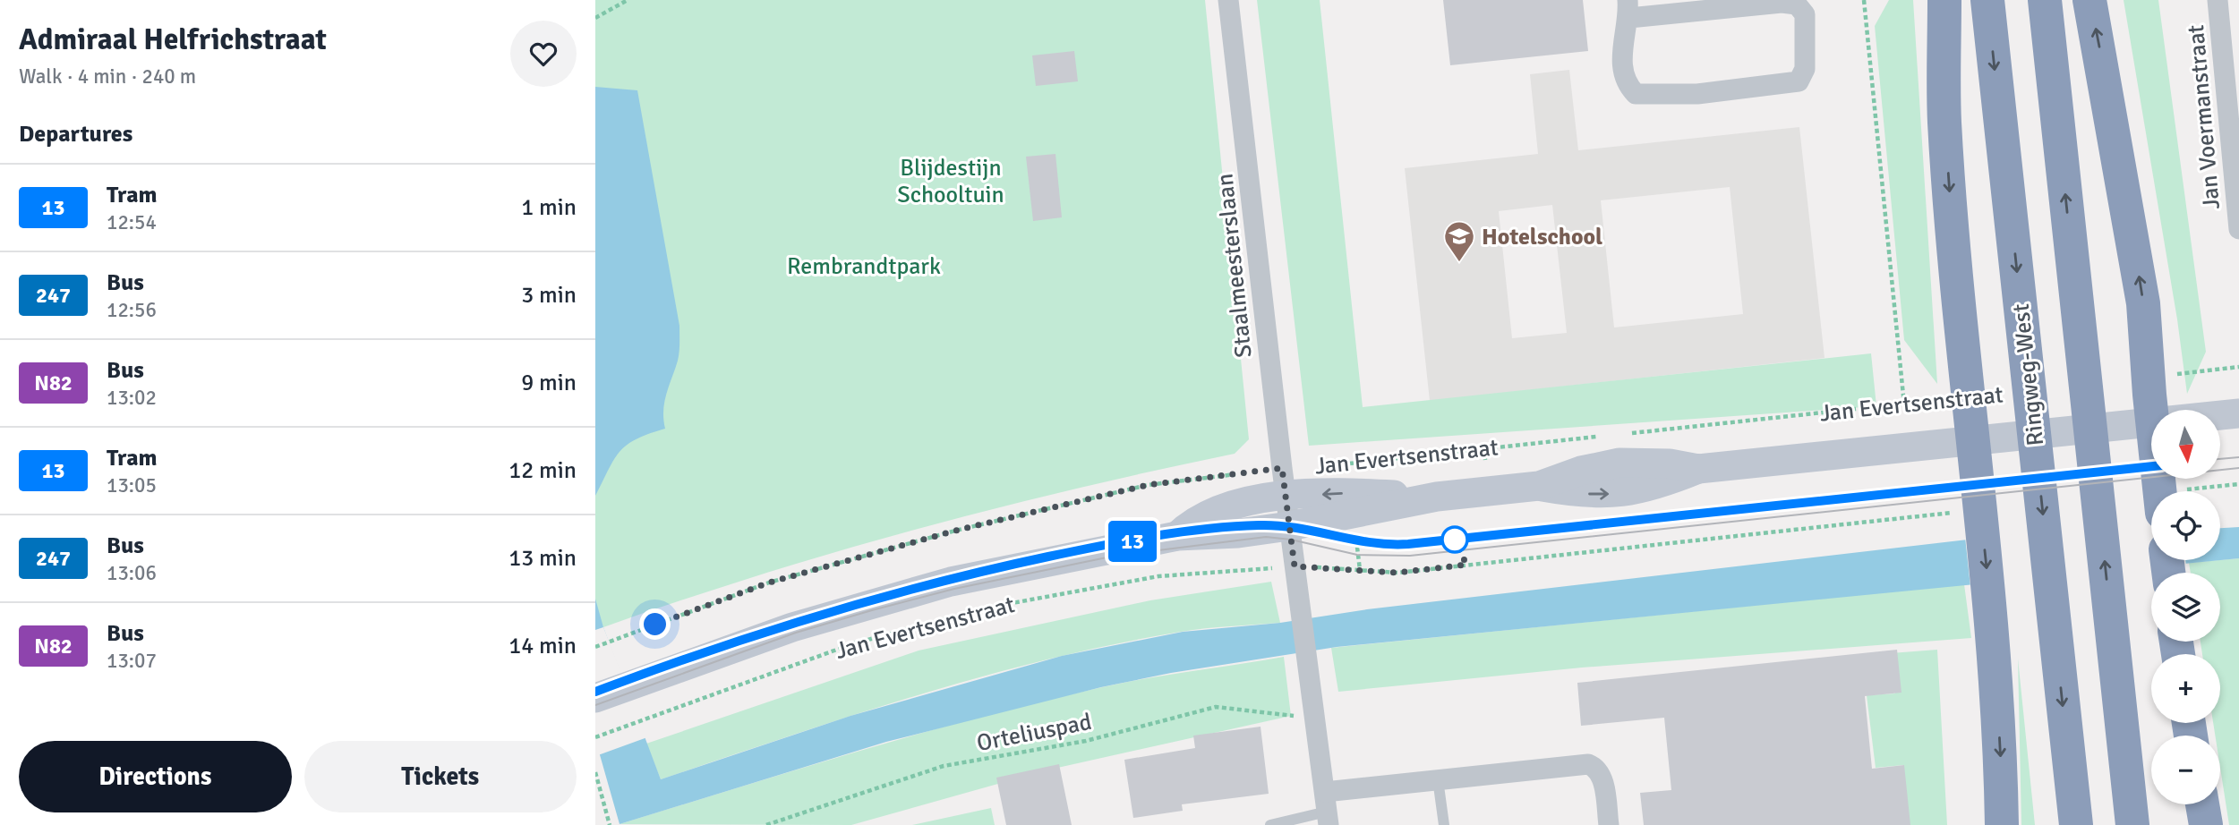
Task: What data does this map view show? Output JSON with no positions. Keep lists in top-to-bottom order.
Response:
{
  "streets": {
    "highway": ["Ringweg-West"],
    "street": ["Jan Voermanstraat", "Staalmeesterslaan", "Jan Evertsenstraat"],
    "path": ["Orteliuspad"]
  },
  "crossings": [
    ["Staalmeesterslaan", "Jan Evertsenstraat"],
    ["Staalmeesterslaan", "Orteliuspad"]
  ],
  "parks": ["Blijdestijn Schooltuin", "Rembrandtpark"],
  "places": {
    "school or university": ["Hotelschool"]
  },
  "lines": ["tram line 13"],
  "north": "bottom",
  "page": {
    "heading": [
      ["Admiraal Helfrichstraat", "Walk · 4 min · 240 m"],
      "Departures"
    ],
    "on_map": "13",
    "list": [
      {
        "mark": "13",
        "name": "Tram",
        "note": "12:54",
        "value": "1 min"
      },
      {
        "mark": "247",
        "name": "Bus",
        "note": "12:56",
        "value": "3 min"
      },
      {
        "mark": "N82",
        "name": "Bus",
        "note": "13:02",
        "value": "9 min"
      },
      {
        "mark": "13",
        "name": "Tram",
        "note": "13:05",
        "value": "12 min"
      },
      {
        "mark": "247",
        "name": "Bus",
        "note": "13:06",
        "value": "13 min"
      },
      {
        "mark": "N82",
        "name": "Bus",
        "note": "13:07",
        "value": "14 min"
      }
    ],
    "map_buttons": ["+", "−"],
    "buttons": ["Directions", "Tickets"]
  }
}
